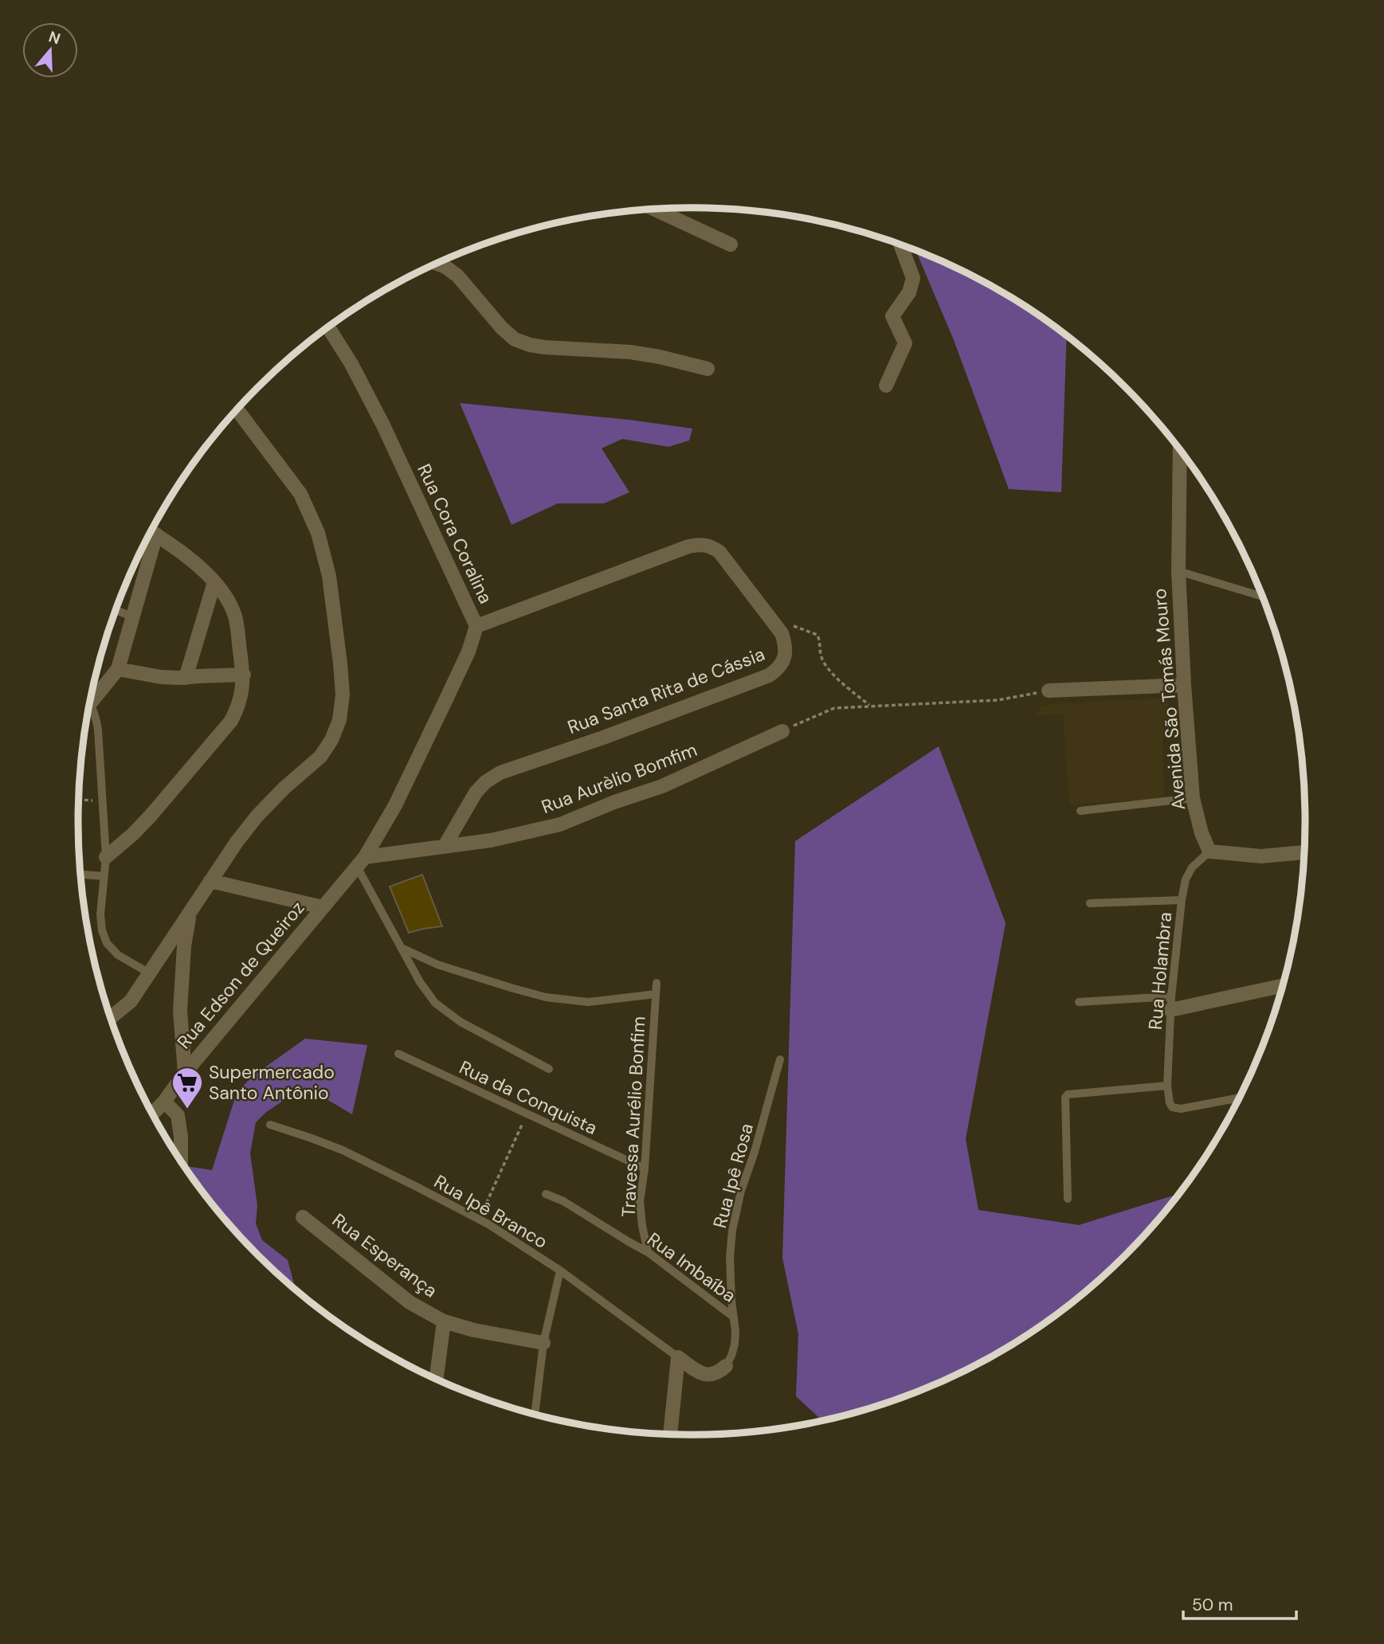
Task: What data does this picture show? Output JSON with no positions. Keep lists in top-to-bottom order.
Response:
{
  "streets": {
    "street": [
      "Rua Cora Coralina",
      "Rua Santa Rita de Cássia",
      "Avenida São Tomás Mouro",
      "Rua Aurèlio Bomfim",
      "Rua Edson de Queiroz",
      "Rua Esperança"
    ],
    "lane": [
      "Rua Holambra",
      "Rua da Conquista",
      "Travessa Aurélio Bonfim",
      "Rua Ipê Rosa",
      "Rua Ipê Branco",
      "Rua Imbaíba"
    ]
  },
  "crossings": [
    ["Rua Cora Coralina", "Rua Santa Rita de Cássia"],
    ["Rua Cora Coralina", "Rua Aurèlio Bomfim"],
    ["Rua Cora Coralina", "Rua Edson de Queiroz"],
    ["Rua Santa Rita de Cássia", "Rua Aurèlio Bomfim"],
    ["Avenida São Tomás Mouro", "Rua Holambra"],
    ["Rua Aurèlio Bomfim", "Rua Edson de Queiroz"],
    ["Rua da Conquista", "Travessa Aurélio Bonfim"],
    ["Travessa Aurélio Bonfim", "Rua Imbaíba"],
    ["Rua Ipê Rosa", "Rua Imbaíba"]
  ],
  "places": {
    "supermarket": ["Supermercado Santo Antônio"]
  },
  "scale_bar": "50 m",
  "north": "top"
}
